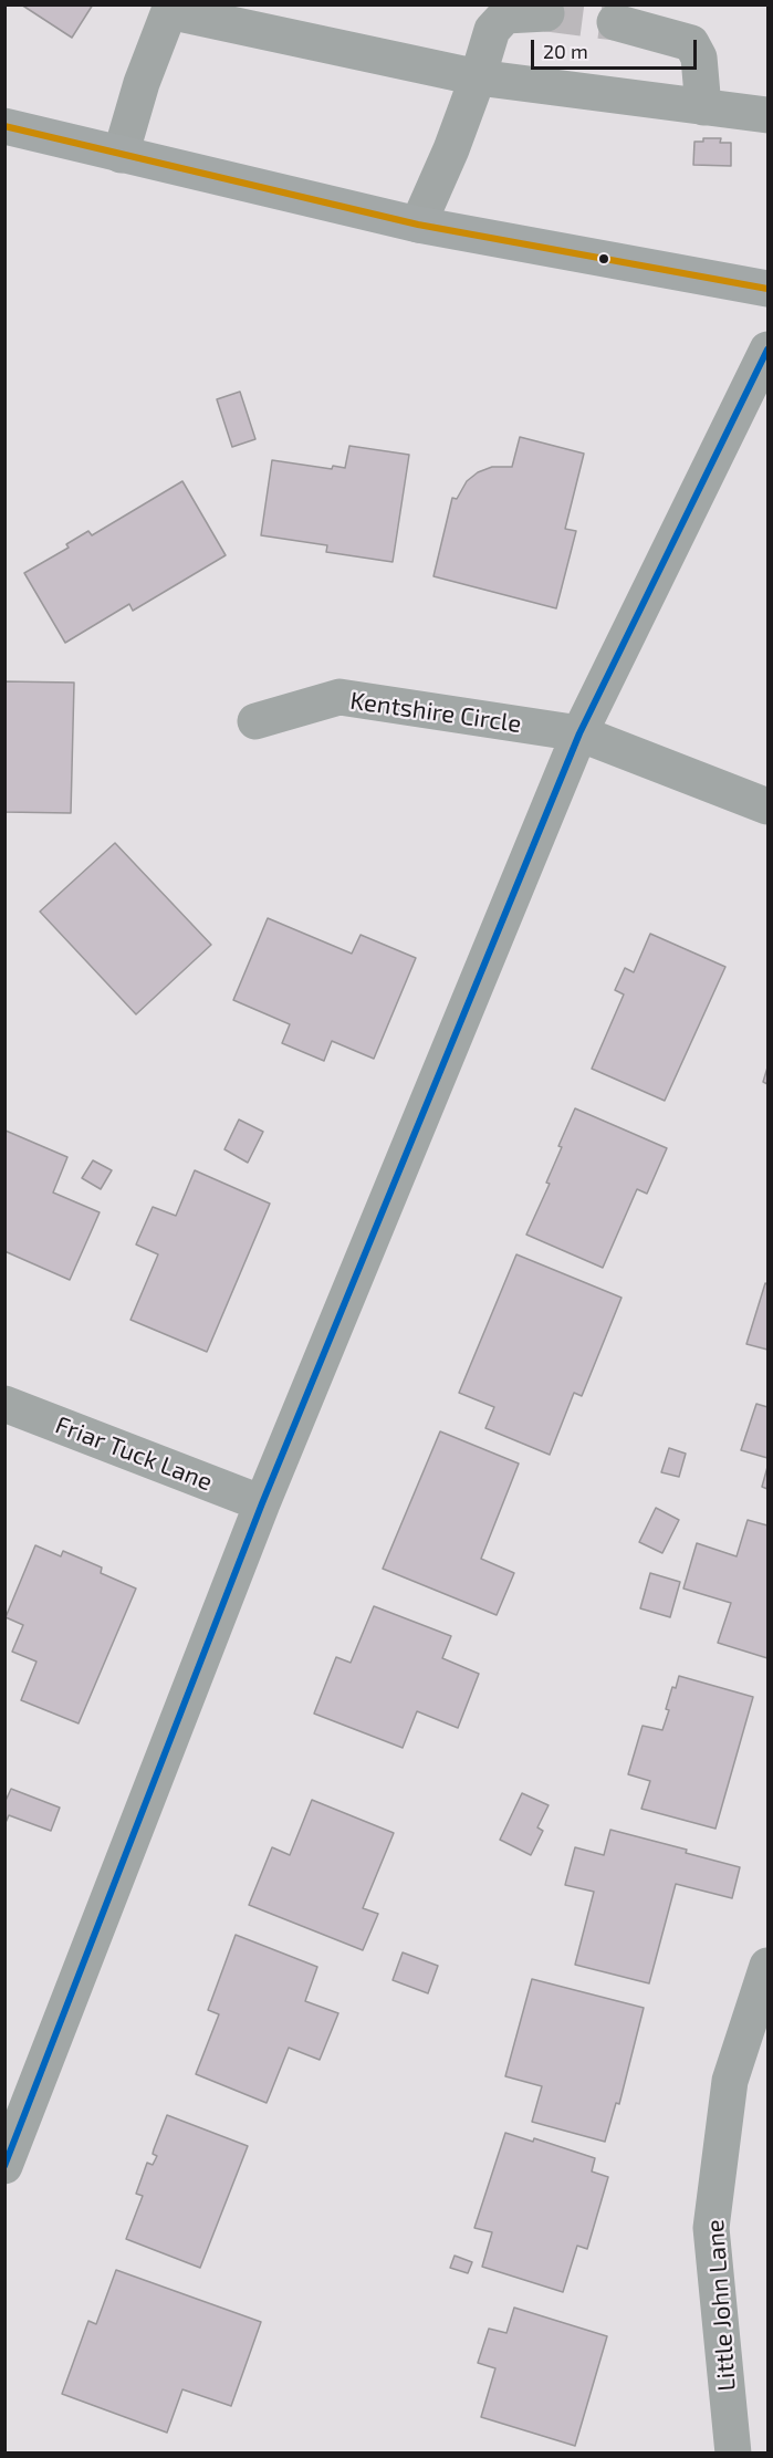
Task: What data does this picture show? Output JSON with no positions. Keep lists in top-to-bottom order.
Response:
{
  "streets": {
    "street": ["Kentshire Circle", "Friar Tuck Lane", "Little John Lane"]
  },
  "scale_bar": "20 m"
}
